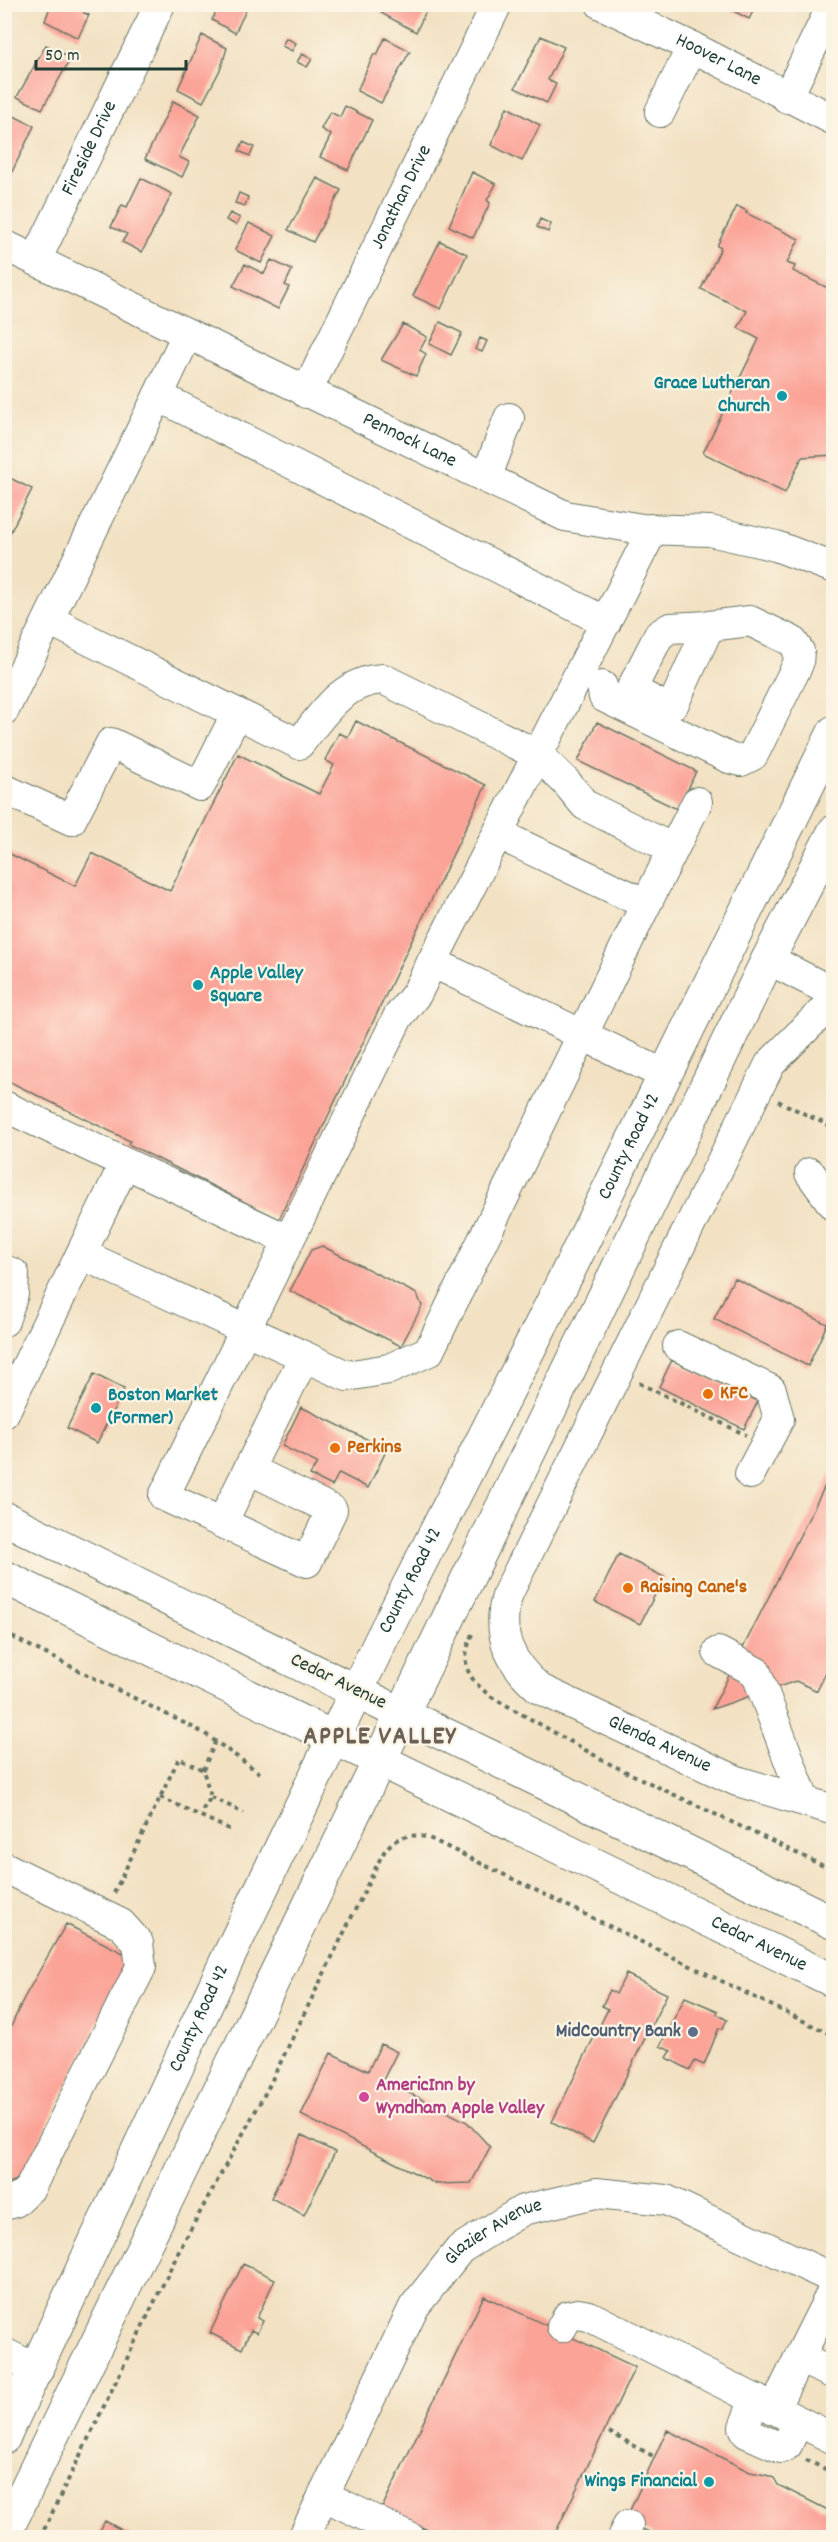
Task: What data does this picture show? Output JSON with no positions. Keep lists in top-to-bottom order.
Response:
{
  "streets": {
    "main road": ["County Road 42", "Cedar Avenue"],
    "street": [
      "Hoover Lane",
      "Fireside Drive",
      "Jonathan Drive",
      "Pennock Lane",
      "Glenda Avenue",
      "Glazier Avenue"
    ]
  },
  "crossings": [
    ["Fireside Drive", "Pennock Lane"],
    ["Jonathan Drive", "Pennock Lane"],
    ["County Road 42", "Cedar Avenue"]
  ],
  "districts": ["APPLE VALLEY"],
  "places": [
    "Grace Lutheran Church",
    "Apple Valley Square",
    "KFC",
    "Boston Market (Former)",
    "Perkins",
    "Raising Cane's",
    "MidCountry Bank",
    "AmericInn by Wyndham Apple Valley",
    "Wings Financial"
  ],
  "scale_bar": "50 m"
}
